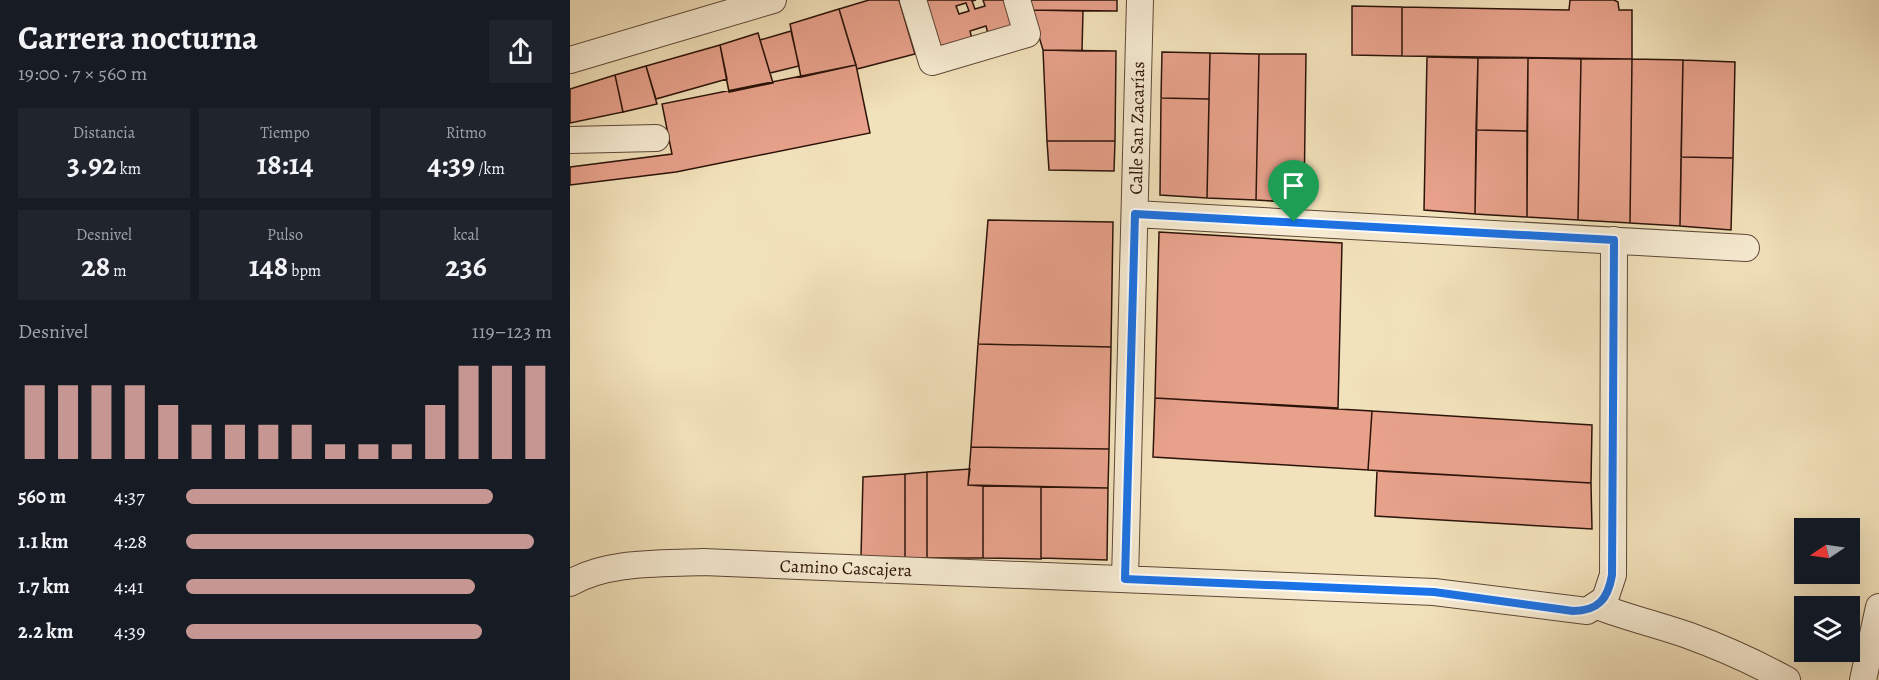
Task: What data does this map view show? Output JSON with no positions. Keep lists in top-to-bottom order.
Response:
{
  "streets": {
    "street": ["Calle San Zacarías", "Camino Cascajera"]
  },
  "crossings": [
    ["Calle San Zacarías", "Camino Cascajera"]
  ],
  "north": "left",
  "page": {
    "heading": ["Carrera nocturna", "19:00 · 7 × 560 m"],
    "stats": [
      ["Distancia", "3.92 km"],
      ["Tiempo", "18:14"],
      ["Ritmo", "4:39 /km"],
      ["Desnivel", "28 m"],
      ["Pulso", "148 bpm"],
      ["kcal", "236"]
    ],
    "chart": ["Desnivel", "119–123 m"],
    "list": [
      {
        "name": "560 m",
        "note": "4:37"
      },
      {
        "name": "1.1 km",
        "note": "4:28"
      },
      {
        "name": "1.7 km",
        "note": "4:41"
      },
      {
        "name": "2.2 km",
        "note": "4:39"
      }
    ]
  }
}
